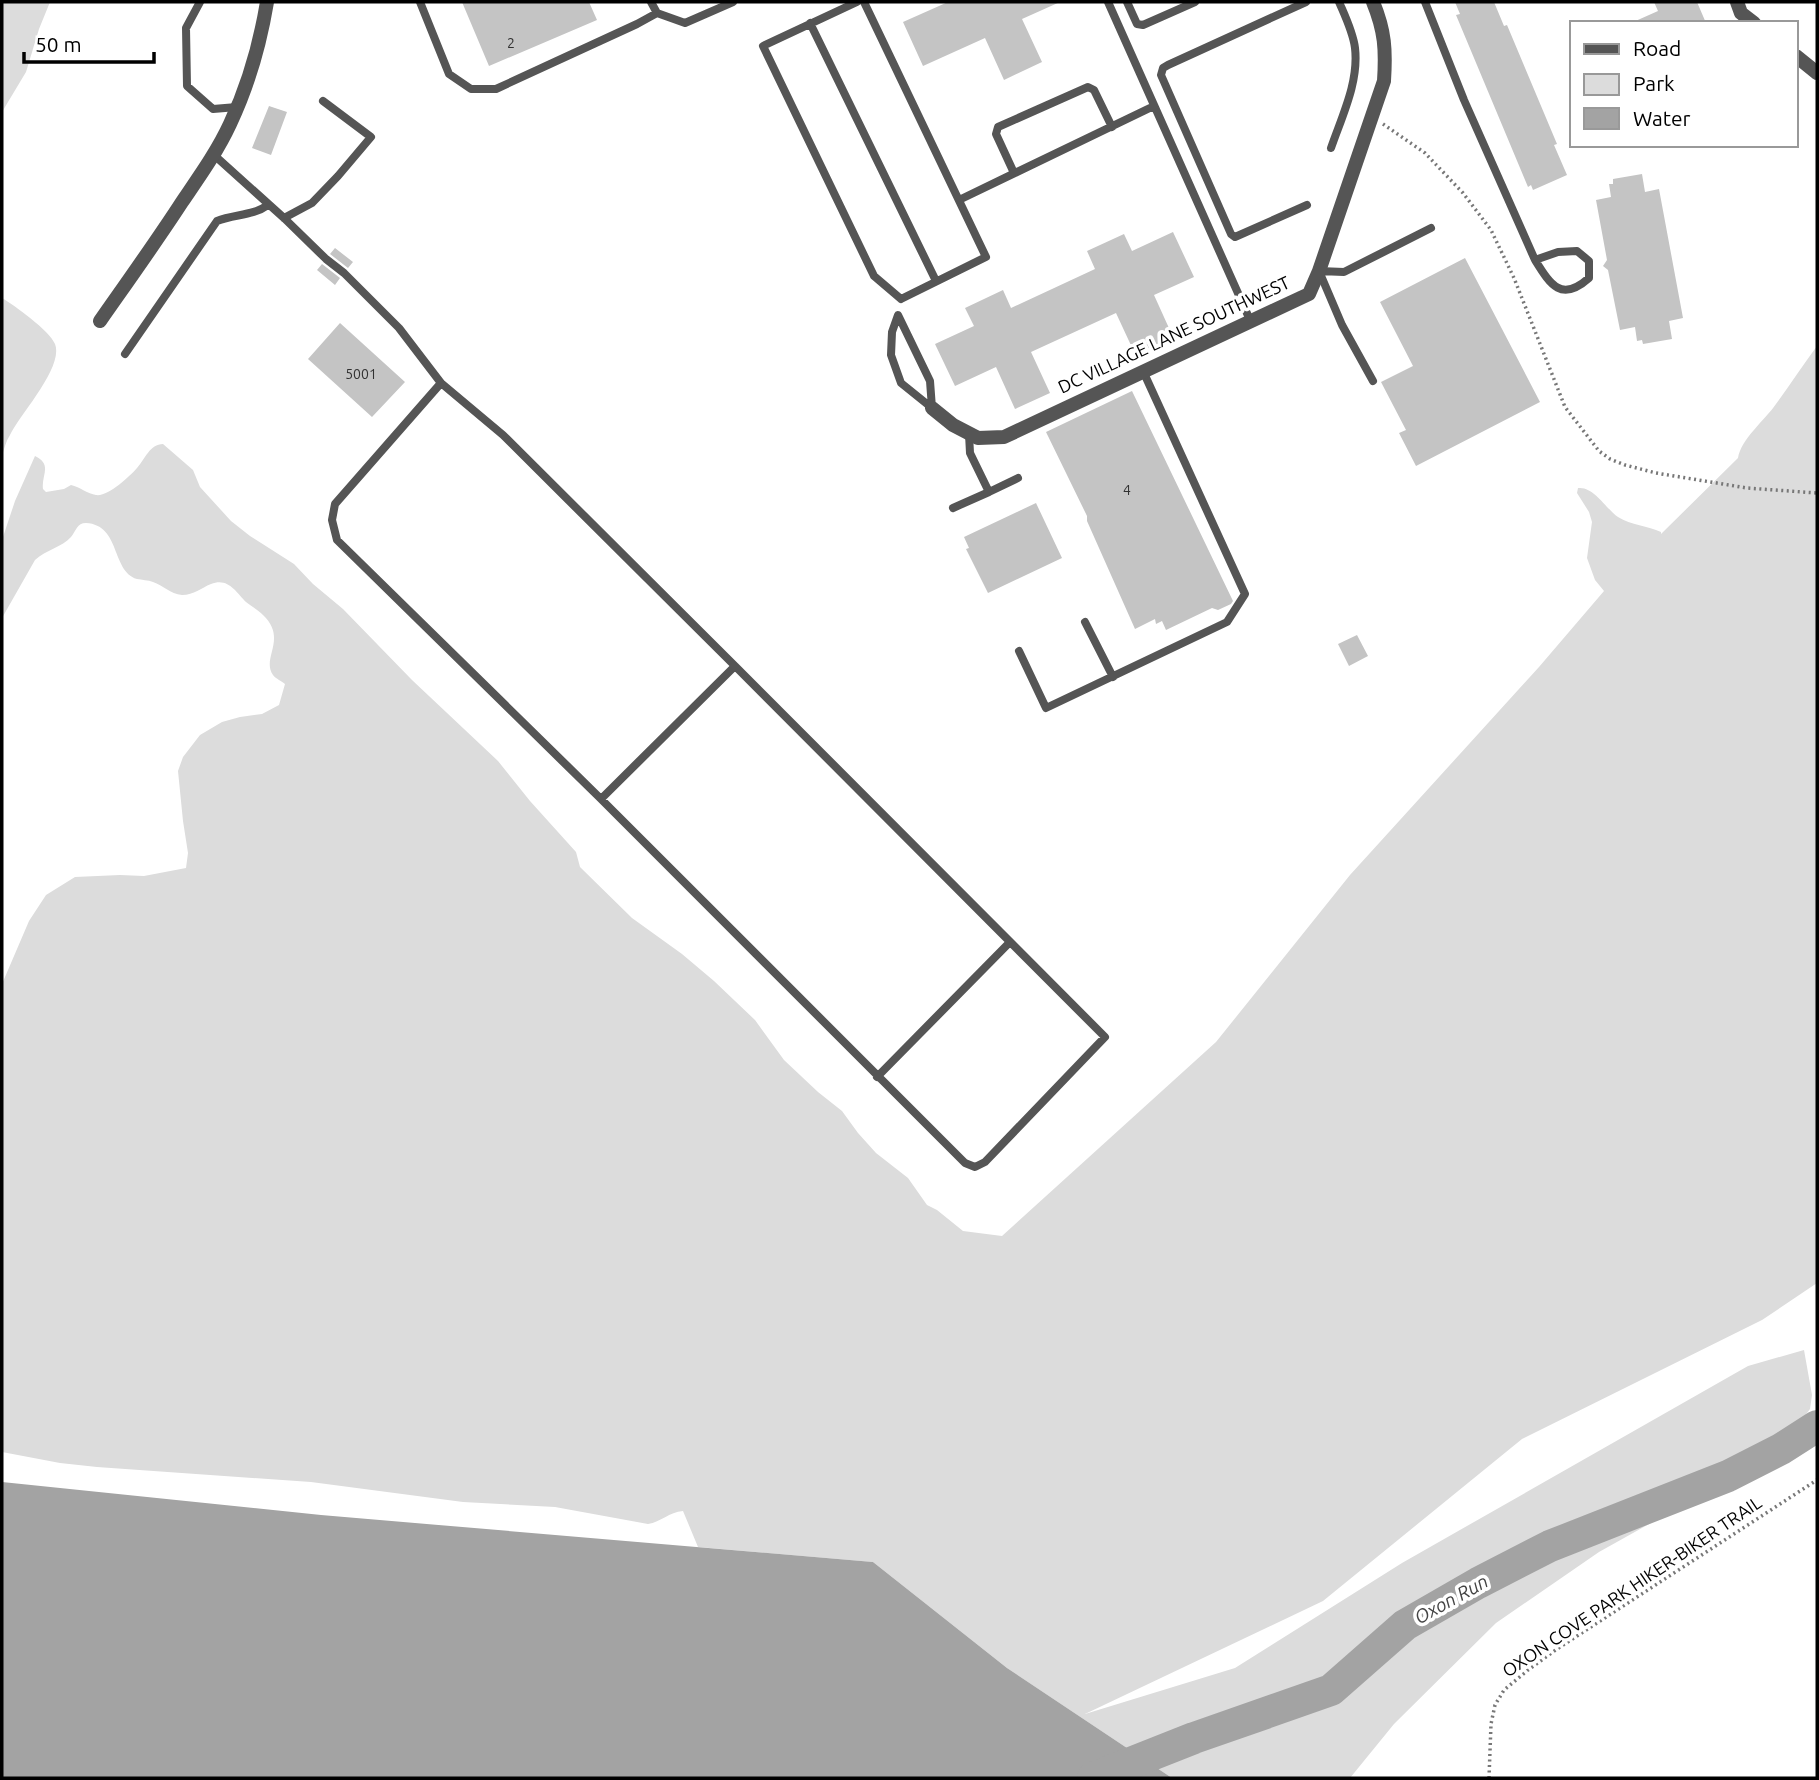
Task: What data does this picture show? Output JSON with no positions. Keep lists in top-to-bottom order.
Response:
{
  "streets": {
    "street": ["DC VILLAGE LANE SOUTHWEST"],
    "path": ["OXON COVE PARK HIKER-BIKER TRAIL"]
  },
  "water": ["Oxon Run"],
  "house_numbers": ["2", "5001", "4"],
  "legend": ["Road", "Park", "Water"],
  "scale_bar": "50 m"
}
